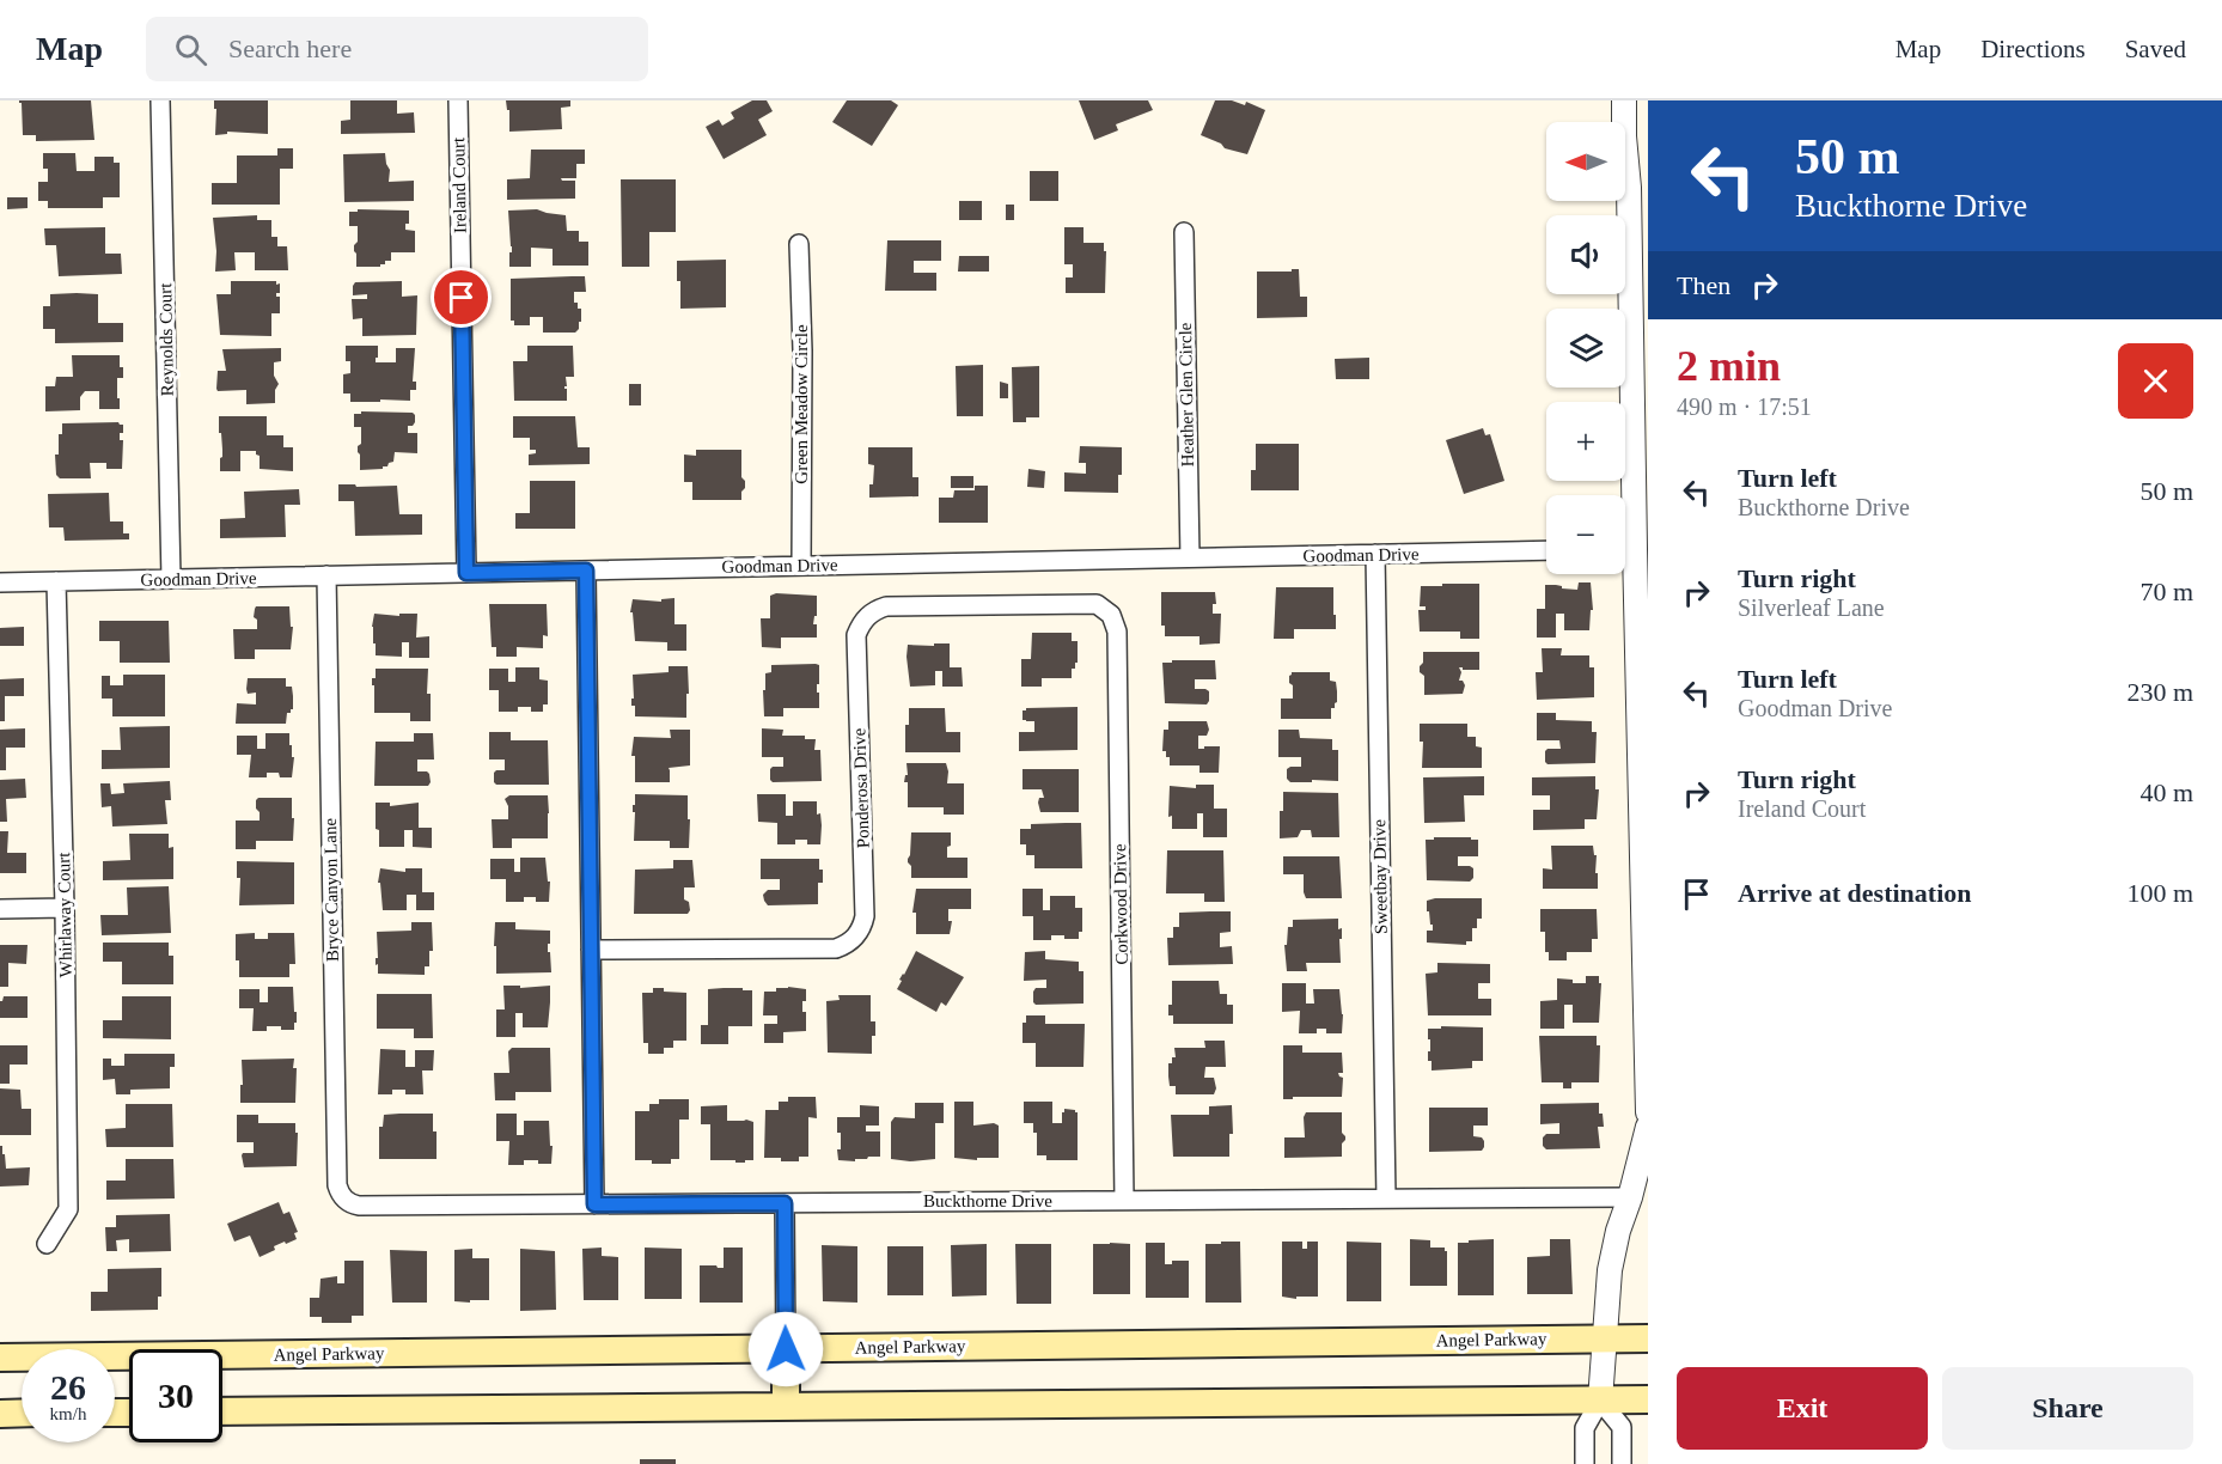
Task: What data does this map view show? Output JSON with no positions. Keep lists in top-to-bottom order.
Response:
{
  "streets": {
    "main road": ["Angel Parkway"],
    "street": [
      "Ireland Court",
      "Reynolds Court",
      "Heather Glen Circle",
      "Green Meadow Circle",
      "Goodman Drive",
      "Ponderosa Drive",
      "Sweetbay Drive",
      "Bryce Canyon Lane",
      "Corkwood Drive",
      "Whirlaway Court",
      "Buckthorne Drive"
    ]
  },
  "crossings": [
    ["Ireland Court", "Goodman Drive"],
    ["Reynolds Court", "Goodman Drive"],
    ["Heather Glen Circle", "Goodman Drive"],
    ["Green Meadow Circle", "Goodman Drive"],
    ["Goodman Drive", "Sweetbay Drive"],
    ["Goodman Drive", "Bryce Canyon Lane"],
    ["Goodman Drive", "Whirlaway Court"],
    ["Ponderosa Drive", "Corkwood Drive"],
    ["Sweetbay Drive", "Buckthorne Drive"],
    ["Bryce Canyon Lane", "Buckthorne Drive"],
    ["Corkwood Drive", "Buckthorne Drive"]
  ],
  "north": "left",
  "page": {
    "header": "Map",
    "search": "Search here",
    "nav": ["Map", "Directions", "Saved"],
    "turn": ["50 m", "Buckthorne Drive"],
    "map_buttons": ["+", "−"],
    "then": "Then",
    "heading": ["2 min", "490 m · 17:51"],
    "list": [
      {
        "name": "Turn left",
        "note": "Buckthorne Drive",
        "value": "50 m"
      },
      {
        "name": "Turn right",
        "note": "Silverleaf Lane",
        "value": "70 m"
      },
      {
        "name": "Turn left",
        "note": "Goodman Drive",
        "value": "230 m"
      },
      {
        "name": "Turn right",
        "note": "Ireland Court",
        "value": "40 m"
      },
      {
        "name": "Arrive at destination",
        "value": "100 m"
      }
    ],
    "speed": "26 km/h",
    "limit": "30",
    "buttons": ["Exit", "Share"]
  }
}
